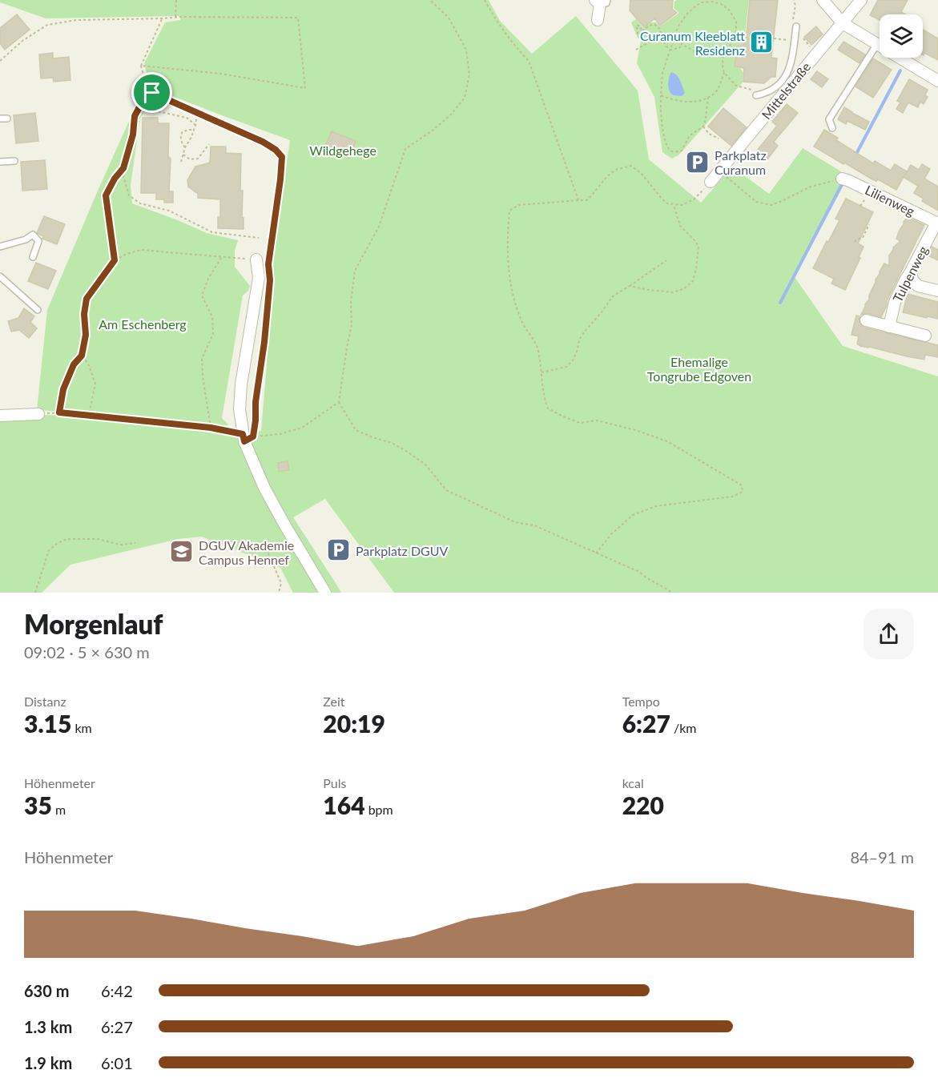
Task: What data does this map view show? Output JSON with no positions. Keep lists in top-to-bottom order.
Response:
{
  "streets": {
    "street": ["Mittelstraße", "Lilienweg", "Tulpenweg"]
  },
  "crossings": [
    ["Lilienweg", "Tulpenweg"]
  ],
  "parks": ["Wildgehege", "Am Eschenberg", "Ehemalige Tongrube Edgoven"],
  "places": {
    "building": ["Curanum Kleeblatt Residenz"],
    "parking": ["Parkplatz Curanum", "Parkplatz DGUV"],
    "school or university": ["DGUV Akademie Campus Hennef"]
  },
  "page": {
    "heading": ["Morgenlauf", "09:02 · 5 × 630 m"],
    "stats": [
      ["Distanz", "3.15 km"],
      ["Zeit", "20:19"],
      ["Tempo", "6:27 /km"],
      ["Höhenmeter", "35 m"],
      ["Puls", "164 bpm"],
      ["kcal", "220"]
    ],
    "chart": ["Höhenmeter", "84–91 m"],
    "list": [
      {
        "name": "630 m",
        "note": "6:42"
      },
      {
        "name": "1.3 km",
        "note": "6:27"
      },
      {
        "name": "1.9 km",
        "note": "6:01"
      }
    ]
  }
}
